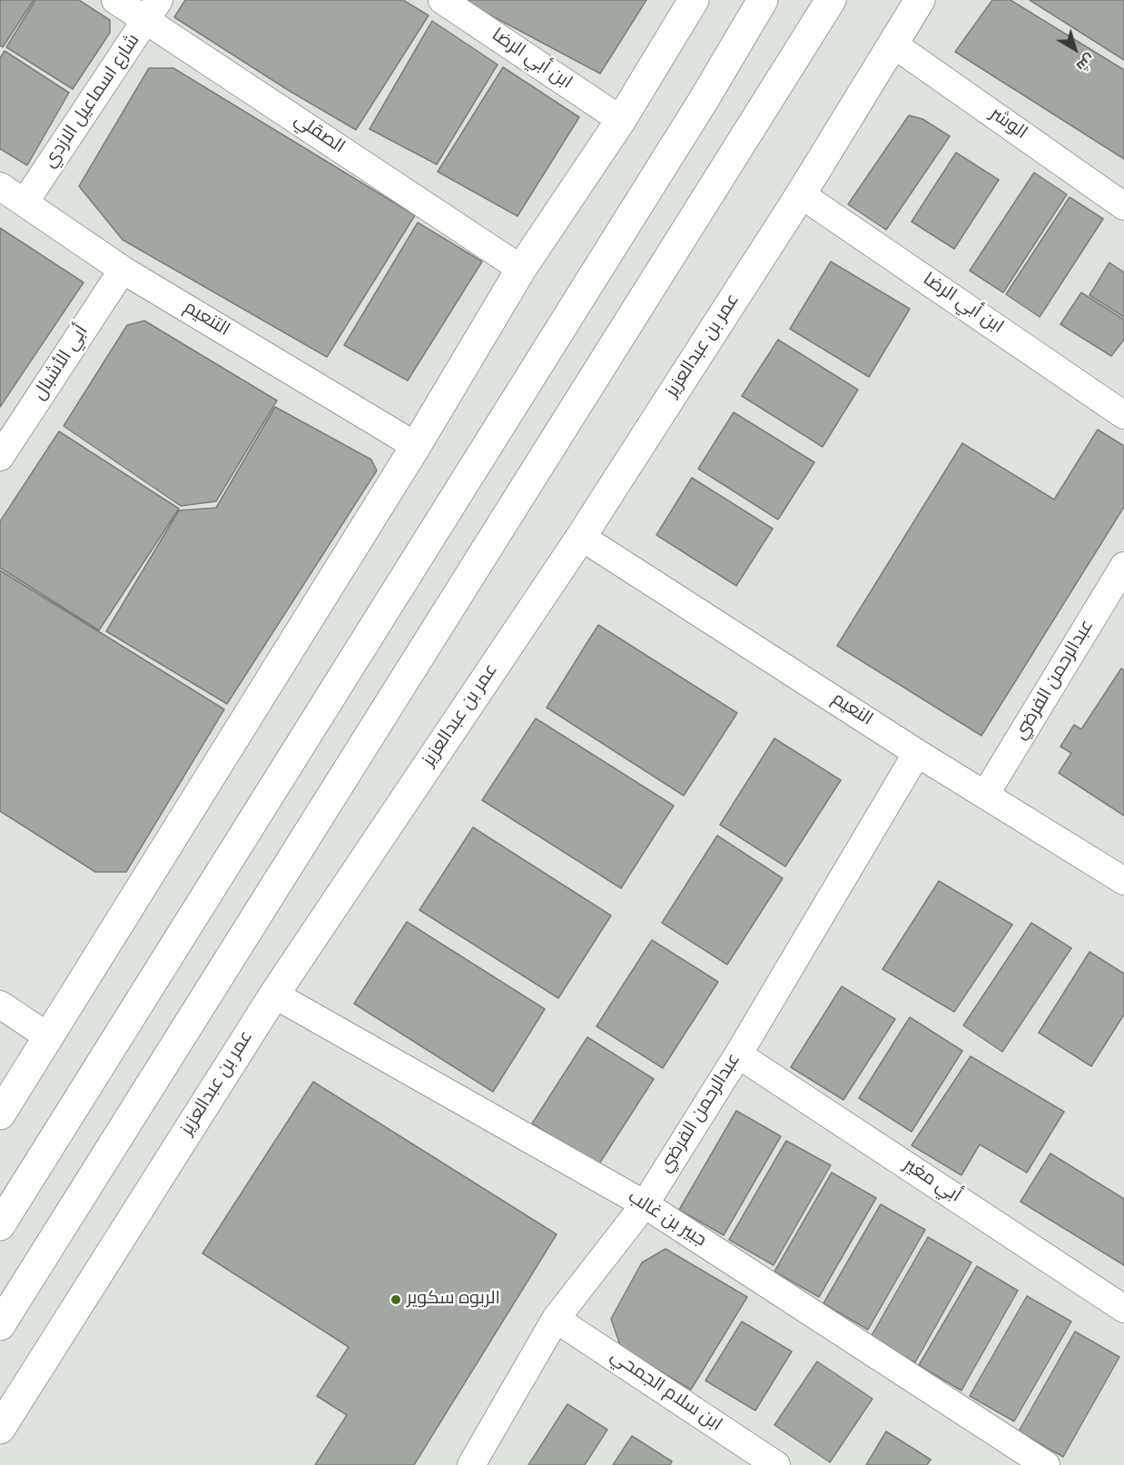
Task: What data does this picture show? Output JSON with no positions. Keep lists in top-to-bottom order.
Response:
{
  "streets": {
    "street": [
      "ابن أبي الرضا",
      "شارع اسماعيل الازدي",
      "الوشر",
      "الصقلي",
      "التنعيم",
      "عمر بن عبدالعزيز",
      "أبي الأشبال",
      "عبدالرحمن الفرضي",
      "النعيم",
      "أبي مغير",
      "جبير بن غالب",
      "ابن سلام الجمحي"
    ]
  },
  "crossings": [
    ["ابن أبي الرضا", "عمر بن عبدالعزيز"],
    ["شارع اسماعيل الازدي", "الصقلي"],
    ["شارع اسماعيل الازدي", "التنعيم"],
    ["الوشر", "عمر بن عبدالعزيز"],
    ["التنعيم", "أبي الأشبال"],
    ["عمر بن عبدالعزيز", "النعيم"],
    ["عمر بن عبدالعزيز", "جبير بن غالب"],
    ["عبدالرحمن الفرضي", "النعيم"],
    ["عبدالرحمن الفرضي", "أبي مغير"],
    ["عبدالرحمن الفرضي", "جبير بن غالب"],
    ["عبدالرحمن الفرضي", "ابن سلام الجمحي"]
  ],
  "places": ["الربوه سكوير"],
  "north": "bottom right"
}
